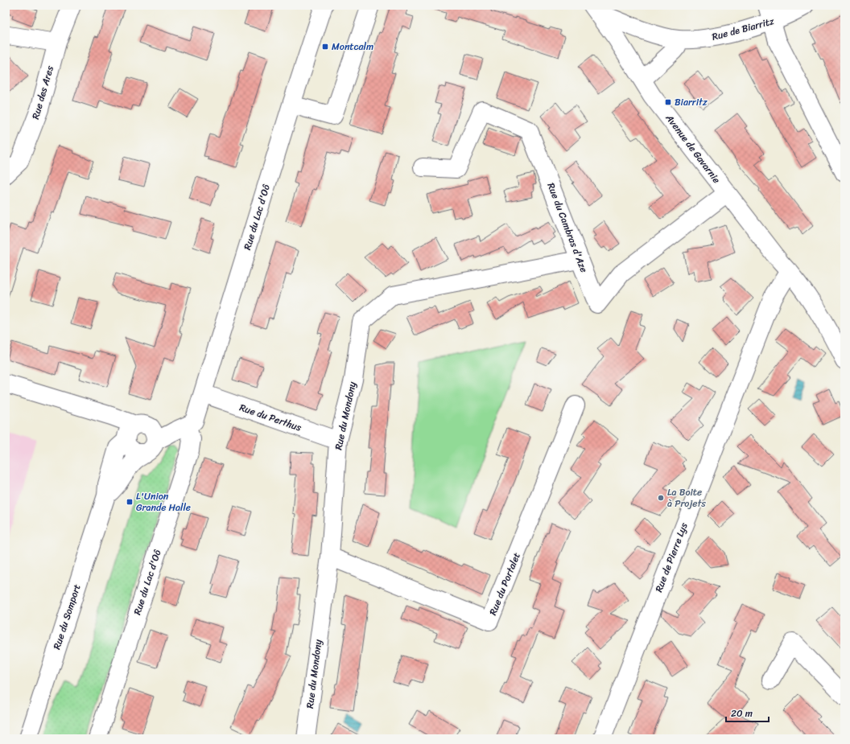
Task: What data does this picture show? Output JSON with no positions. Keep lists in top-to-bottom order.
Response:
{
  "streets": {
    "street": [
      "Rue de Biarritz",
      "Rue des Ares",
      "Avenue de Gavarnie",
      "Rue du Lac d'Oô",
      "Rue du Cambras d'Aze",
      "Rue du Mondony",
      "Rue du Perthus",
      "Rue de Pierre Lys",
      "Rue du Portalet",
      "Rue du Somport"
    ]
  },
  "crossings": [
    ["Rue de Biarritz", "Avenue de Gavarnie"],
    ["Avenue de Gavarnie", "Rue du Cambras d'Aze"],
    ["Avenue de Gavarnie", "Rue de Pierre Lys"],
    ["Rue du Lac d'Oô", "Rue du Perthus"],
    ["Rue du Lac d'Oô", "Rue du Somport"],
    ["Rue du Cambras d'Aze", "Rue du Mondony"],
    ["Rue du Mondony", "Rue du Perthus"],
    ["Rue du Mondony", "Rue du Portalet"]
  ],
  "places": {
    "transit": ["Montcalm", "Biarritz", "L'Union Grande Halle"],
    "other": ["La Boite à Projets"]
  },
  "scale_bar": "20 m"
}
